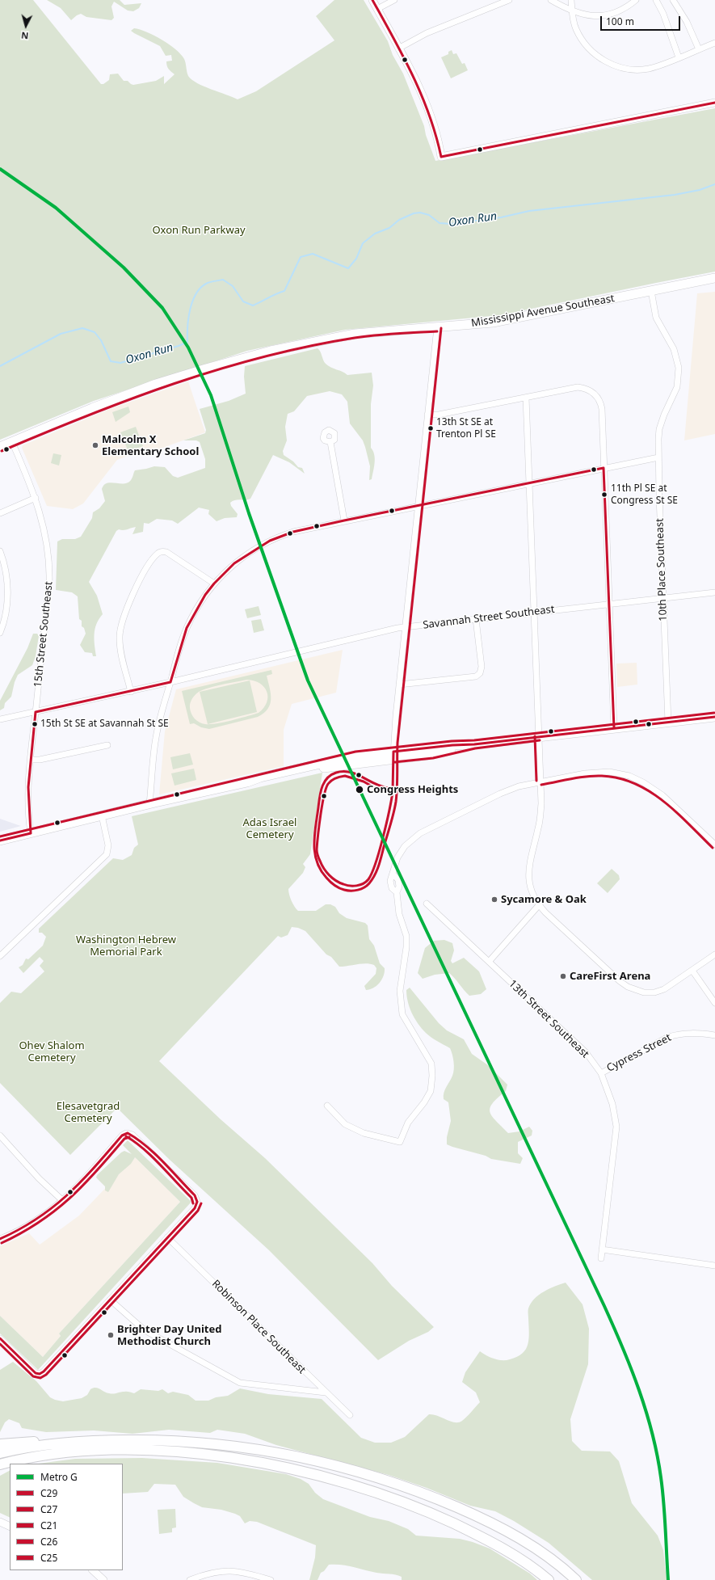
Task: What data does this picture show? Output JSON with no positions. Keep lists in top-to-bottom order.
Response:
{
  "streets": {
    "main road": ["Mississippi Avenue Southeast"],
    "street": [
      "10th Place Southeast",
      "Savannah Street Southeast",
      "15th Street Southeast",
      "13th Street Southeast",
      "Cypress Street",
      "Robinson Place Southeast"
    ]
  },
  "crossings": [
    ["Mississippi Avenue Southeast", "10th Place Southeast"],
    ["Mississippi Avenue Southeast", "15th Street Southeast"],
    ["10th Place Southeast", "Savannah Street Southeast"],
    ["Savannah Street Southeast", "15th Street Southeast"],
    ["13th Street Southeast", "Cypress Street"]
  ],
  "water": ["Oxon Run"],
  "parks": [
    "Oxon Run Parkway",
    "Adas Israel Cemetery",
    "Washington Hebrew Memorial Park",
    "Ohev Shalom Cemetery",
    "Elesavetgrad Cemetery"
  ],
  "places": [
    "13th St SE at Trenton Pl SE",
    "Malcolm X Elementary School",
    "11th Pl SE at Congress St SE",
    "15th St SE at Savannah St SE",
    "Congress Heights",
    "Sycamore & Oak",
    "CareFirst Arena",
    "Brighter Day United Methodist Church"
  ],
  "lines": [
    "transit line C29",
    "metro line G",
    "transit line C27",
    "transit line C21",
    "transit line C26",
    "transit line C25"
  ],
  "legend": [
    "Metro G",
    "C29",
    "C27",
    "C21",
    "C26",
    "C25"
  ],
  "scale_bar": "100 m",
  "north": "bottom"
}
